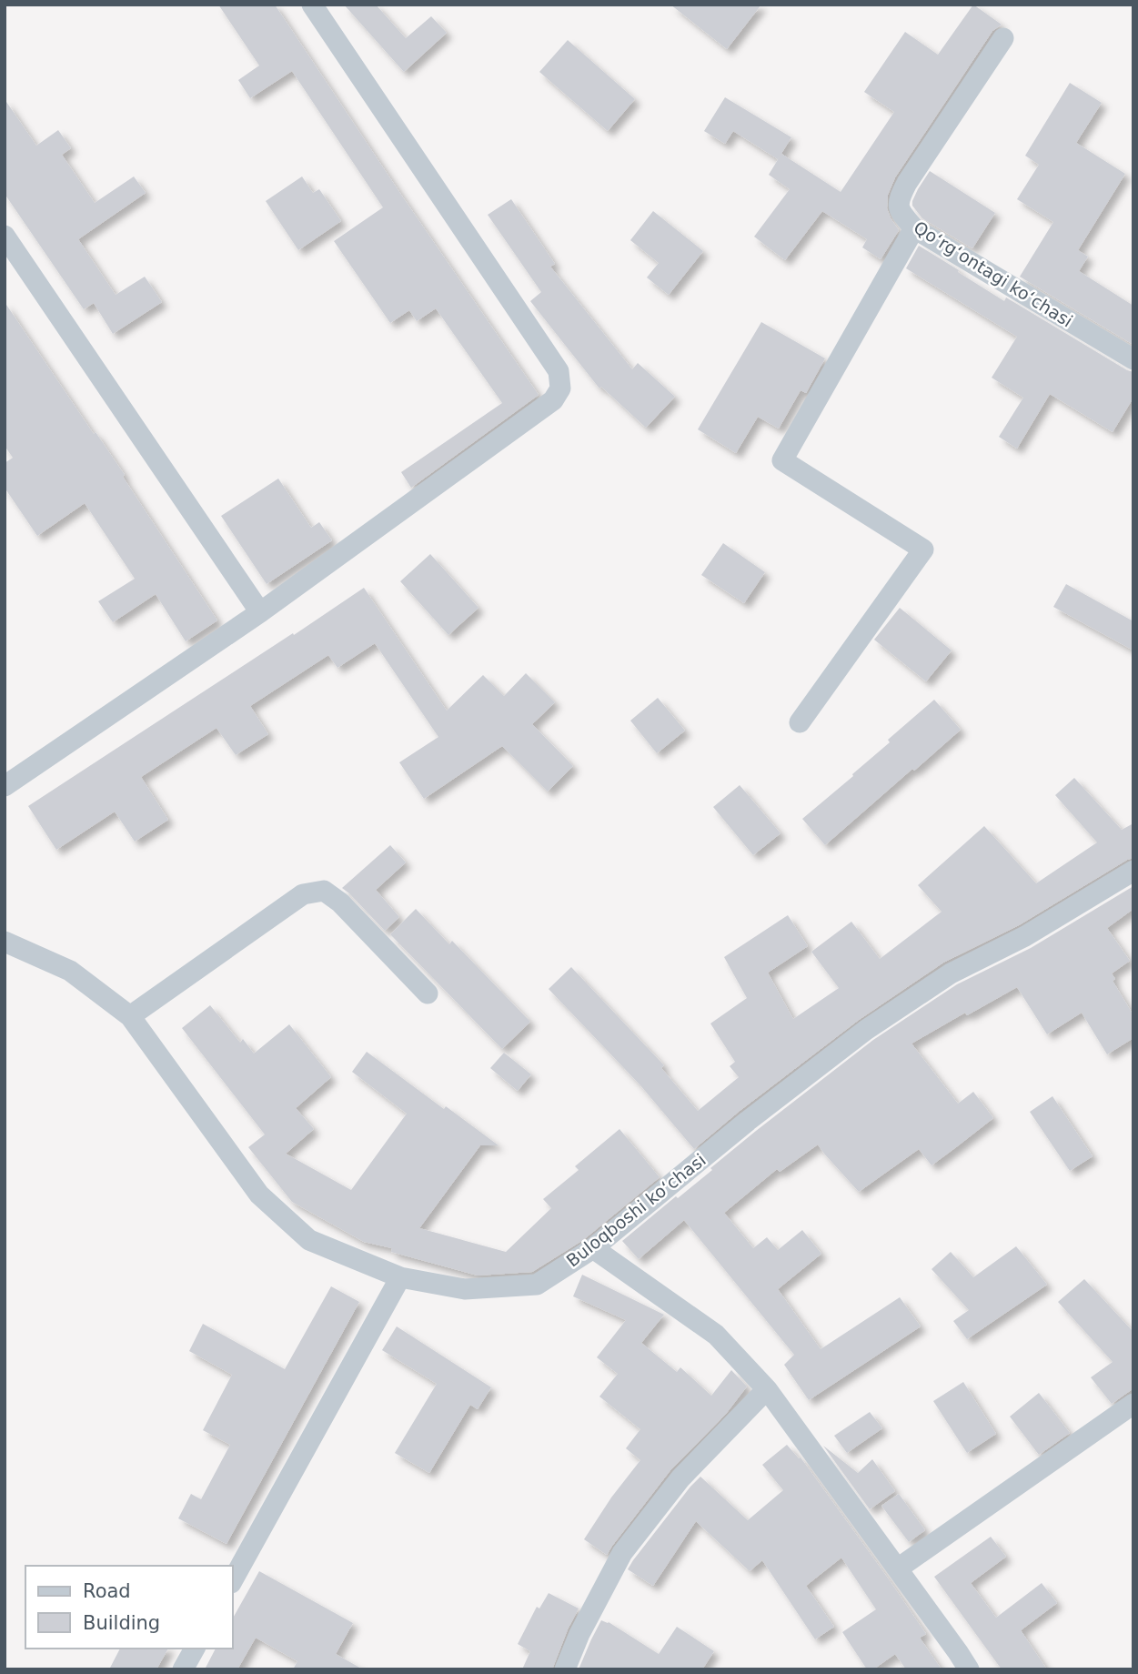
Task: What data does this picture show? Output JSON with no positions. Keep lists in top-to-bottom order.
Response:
{
  "streets": {
    "street": ["Qoʻrgʻontagi koʻchasi", "Buloqboshi koʻchasi"]
  },
  "legend": ["Road", "Building"]
}
